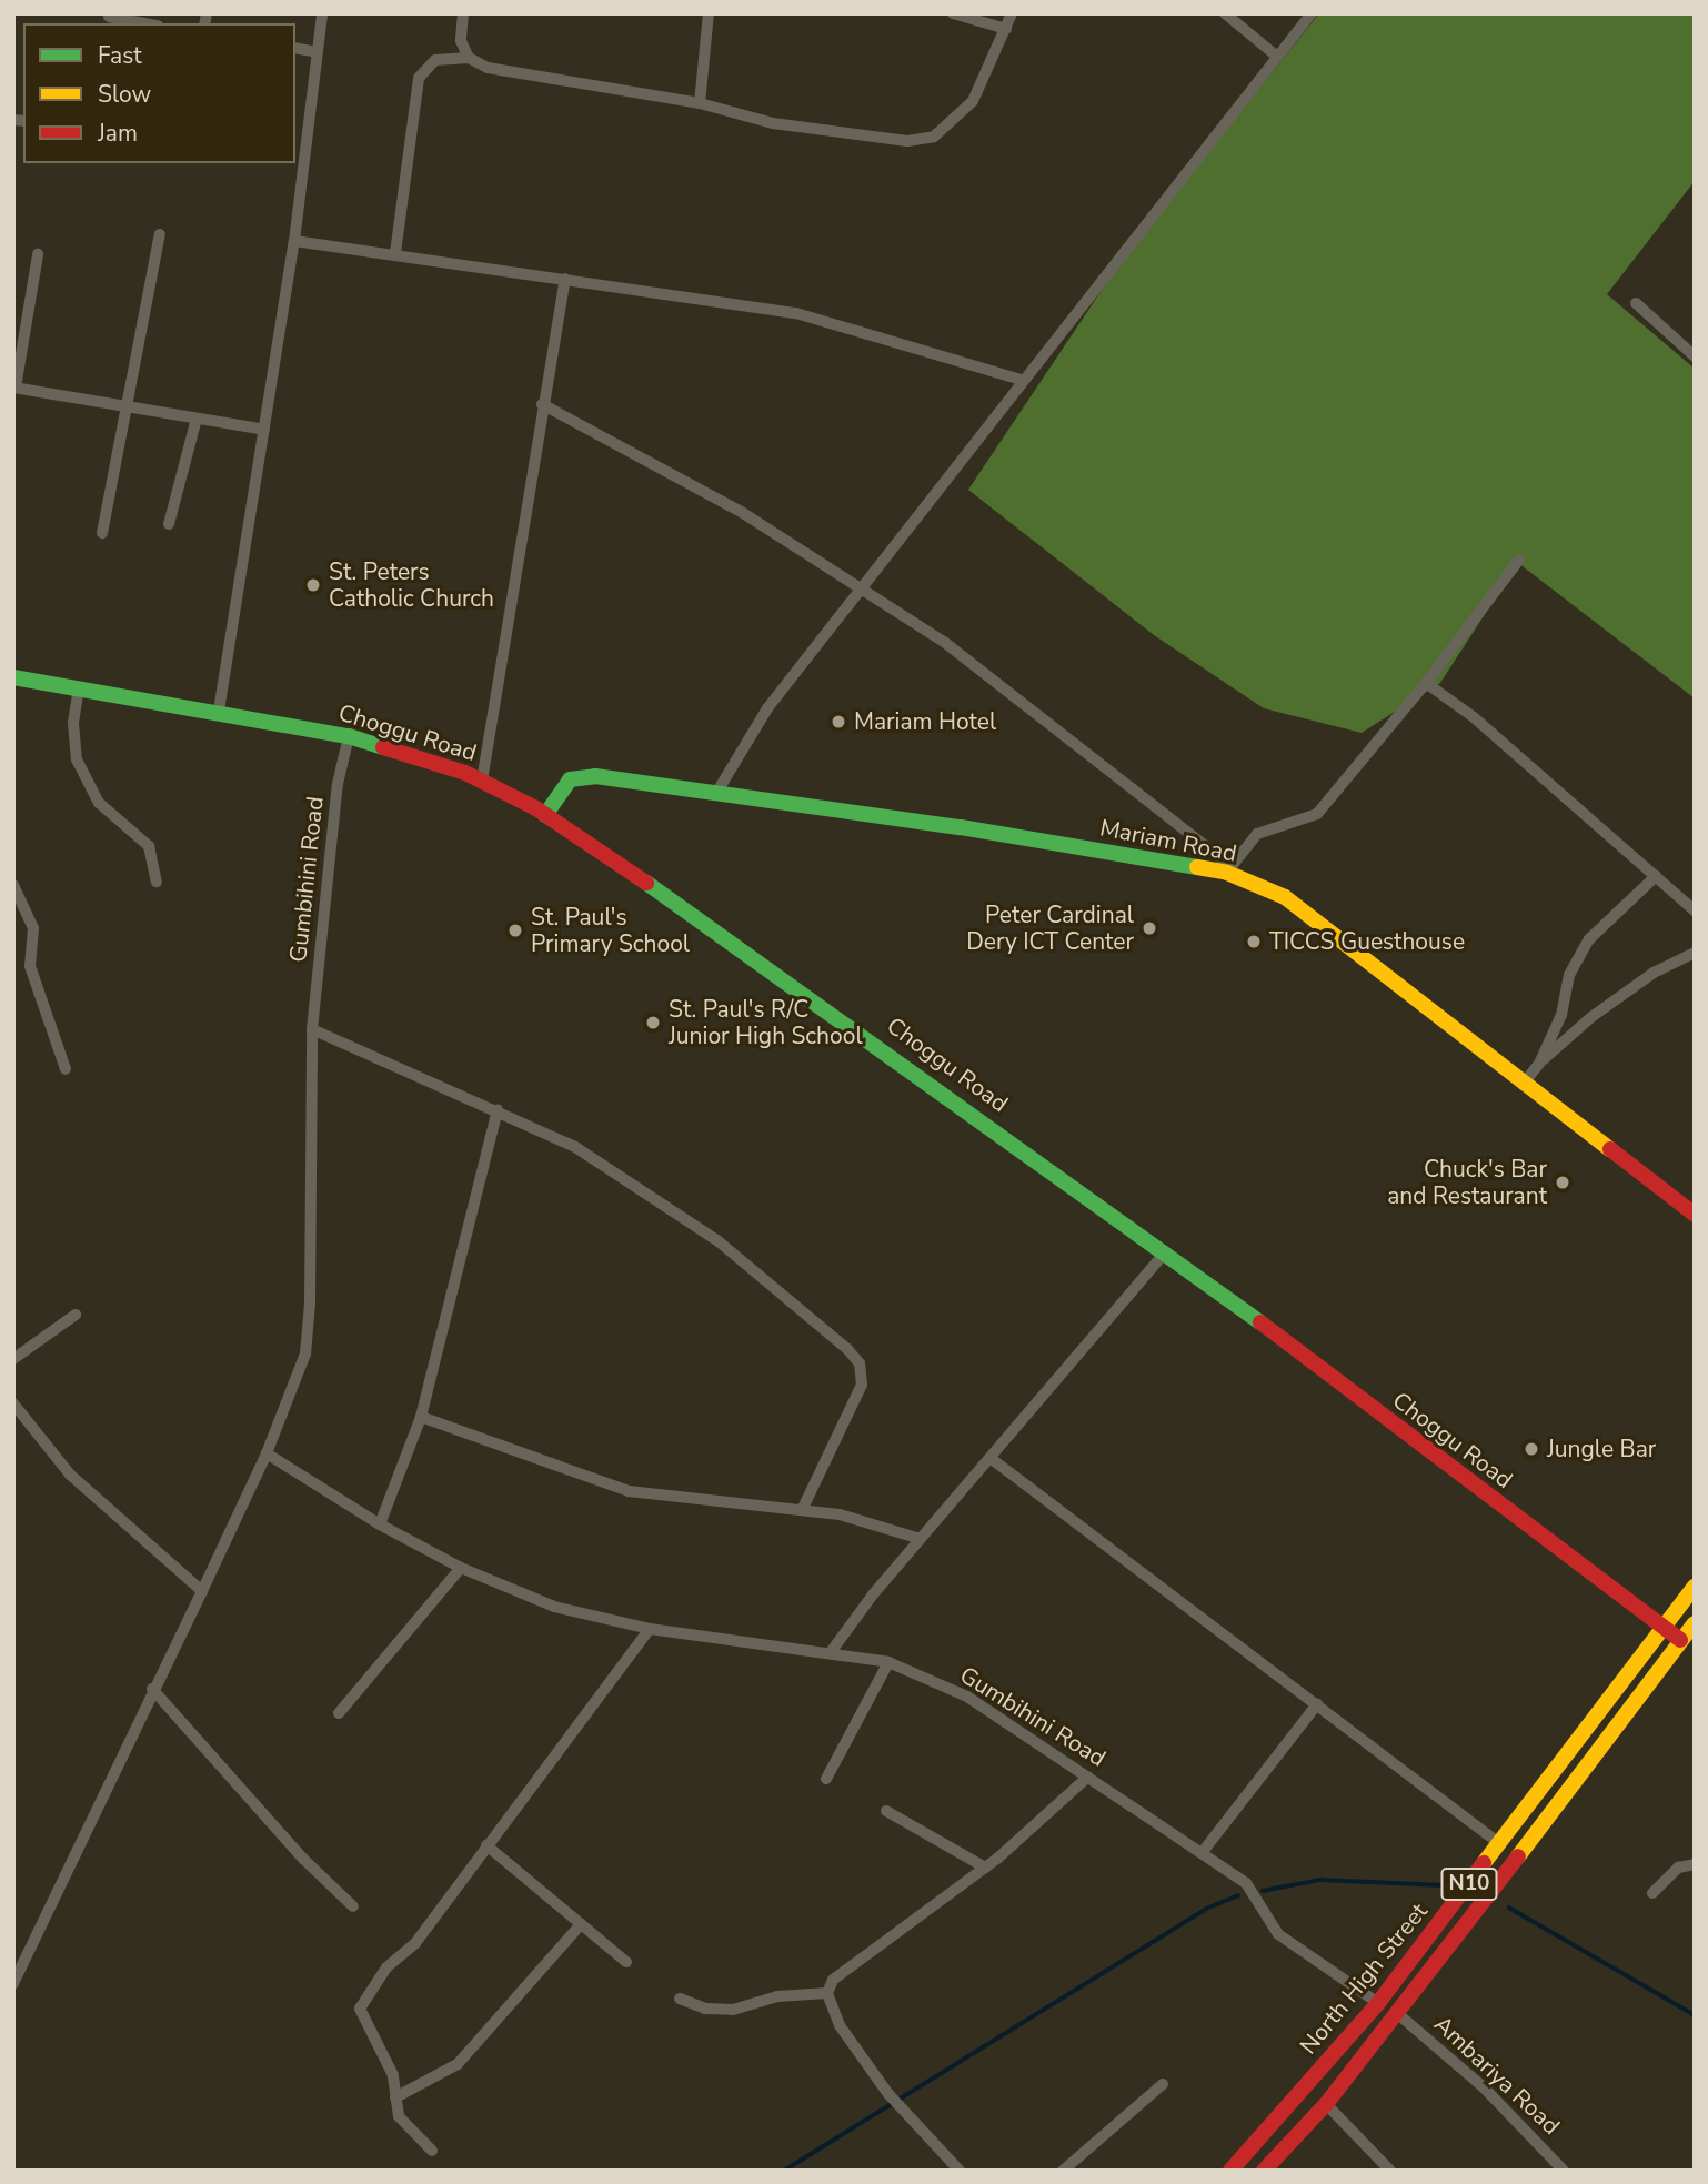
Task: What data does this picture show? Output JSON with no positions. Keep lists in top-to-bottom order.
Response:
{
  "streets": {
    "main road": [
      "Choggu Road",
      "Mariam Road",
      "N10",
      "North High Street"
    ],
    "street": ["Gumbihini Road", "Ambariya Road"]
  },
  "crossings": [
    ["Choggu Road", "Mariam Road"],
    ["Choggu Road", "Gumbihini Road"],
    ["Choggu Road", "North High Street"],
    ["Gumbihini Road", "North High Street"],
    ["North High Street", "Ambariya Road"]
  ],
  "places": [
    "St. Peters Catholic Church",
    "Mariam Hotel",
    "Peter Cardinal Dery ICT Center",
    "St. Paul's Primary School",
    "TICCS Guesthouse",
    "St. Paul's R/C Junior High School",
    "Chuck's Bar and Restaurant",
    "Jungle Bar"
  ],
  "legend": ["Fast", "Slow", "Jam"]
}
